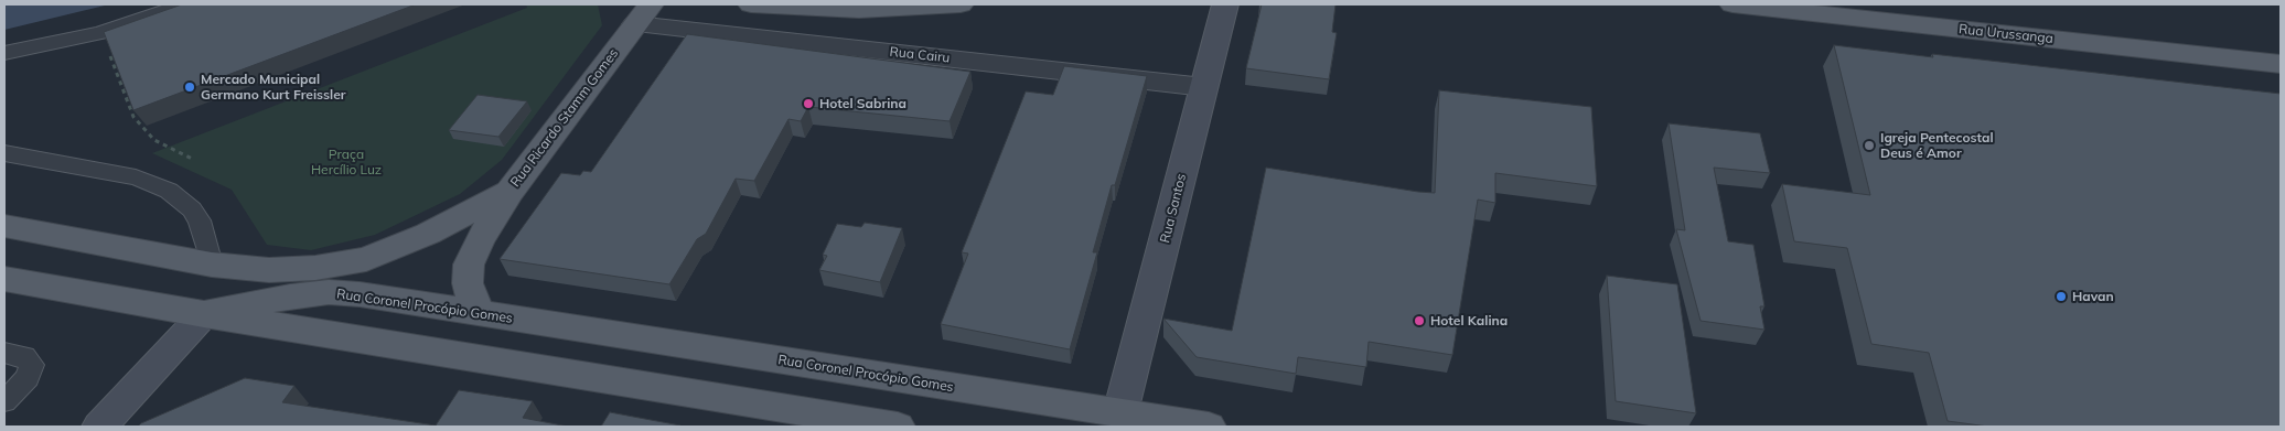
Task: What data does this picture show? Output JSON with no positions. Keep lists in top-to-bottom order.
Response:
{
  "streets": {
    "main road": ["Rua Urussanga", "Rua Ricardo Stamm Gomes", "Rua Coronel Procópio Gomes"],
    "street": ["Rua Cairu", "Rua Santos"]
  },
  "crossings": [
    ["Rua Cairu", "Rua Ricardo Stamm Gomes"],
    ["Rua Cairu", "Rua Santos"],
    ["Rua Santos", "Rua Coronel Procópio Gomes"]
  ],
  "parks": ["Praça Hercílio Luz"],
  "places": [
    "Mercado Municipal Germano Kurt Freissler",
    "Hotel Sabrina",
    "Igreja Pentecostal Deus é Amor",
    "Havan",
    "Hotel Kalina"
  ]
}
